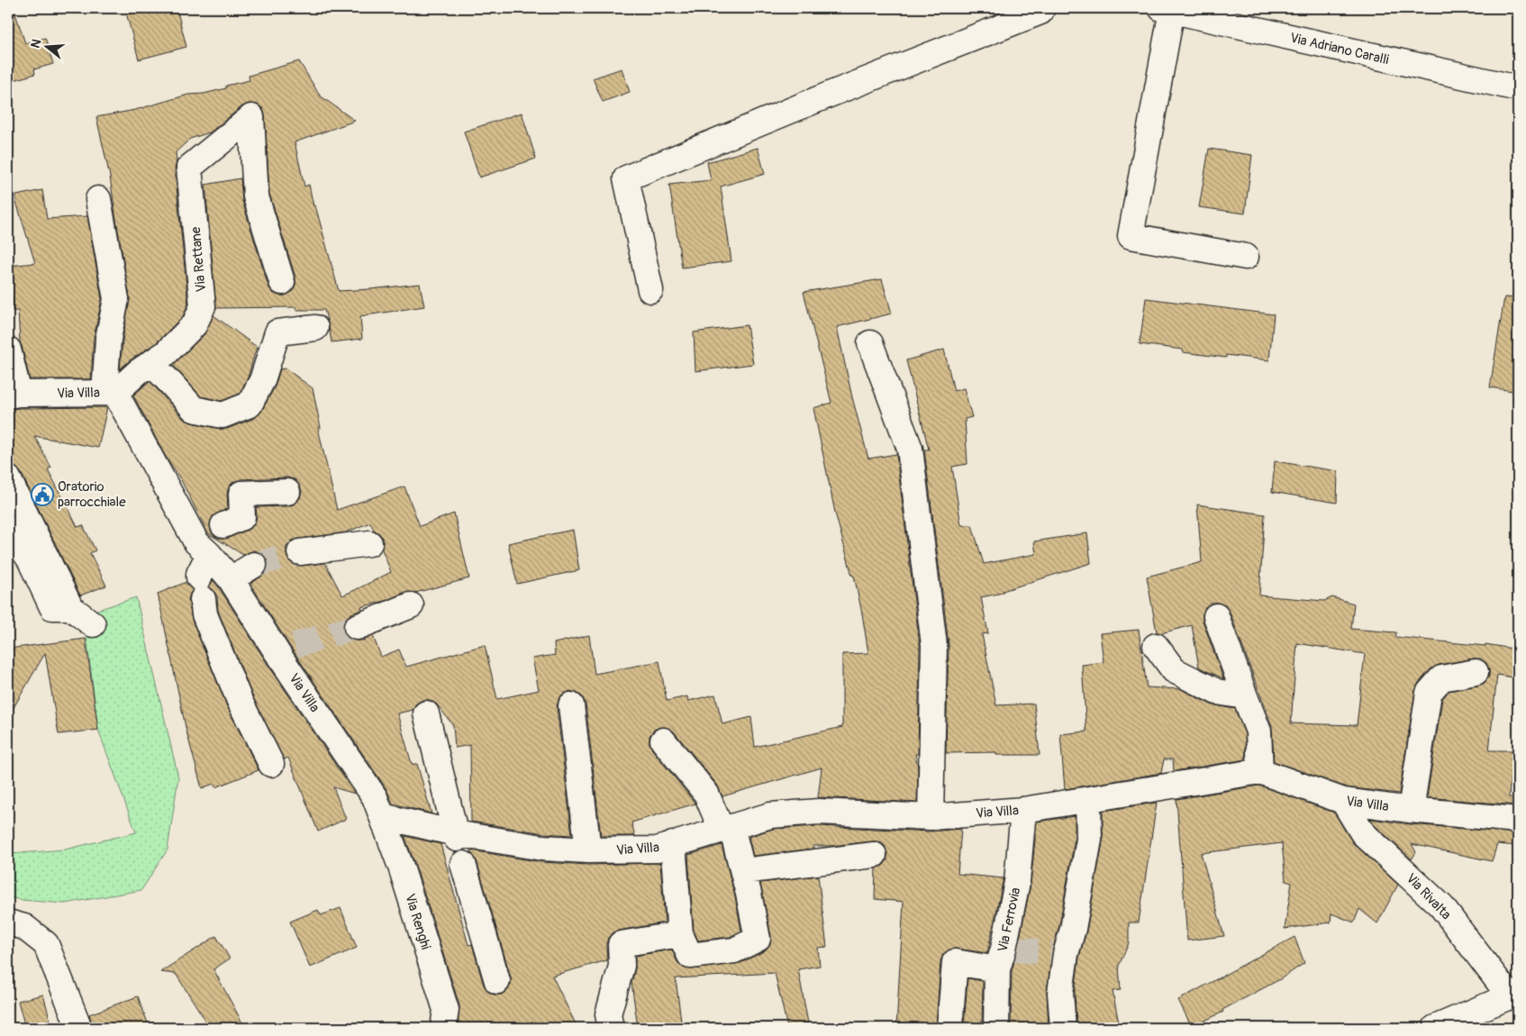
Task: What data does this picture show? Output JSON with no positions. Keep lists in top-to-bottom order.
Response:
{
  "streets": {
    "street": [
      "Via Adriano Caralli",
      "Via Rettane",
      "Via Villa",
      "Via Rivalta",
      "Via Ferrovia",
      "Via Renghi"
    ]
  },
  "crossings": [
    ["Via Rettane", "Via Villa"],
    ["Via Villa", "Via Rivalta"],
    ["Via Villa", "Via Ferrovia"],
    ["Via Villa", "Via Renghi"]
  ],
  "places": {
    "public building": ["Oratorio parrocchiale"]
  },
  "north": "left"
}
